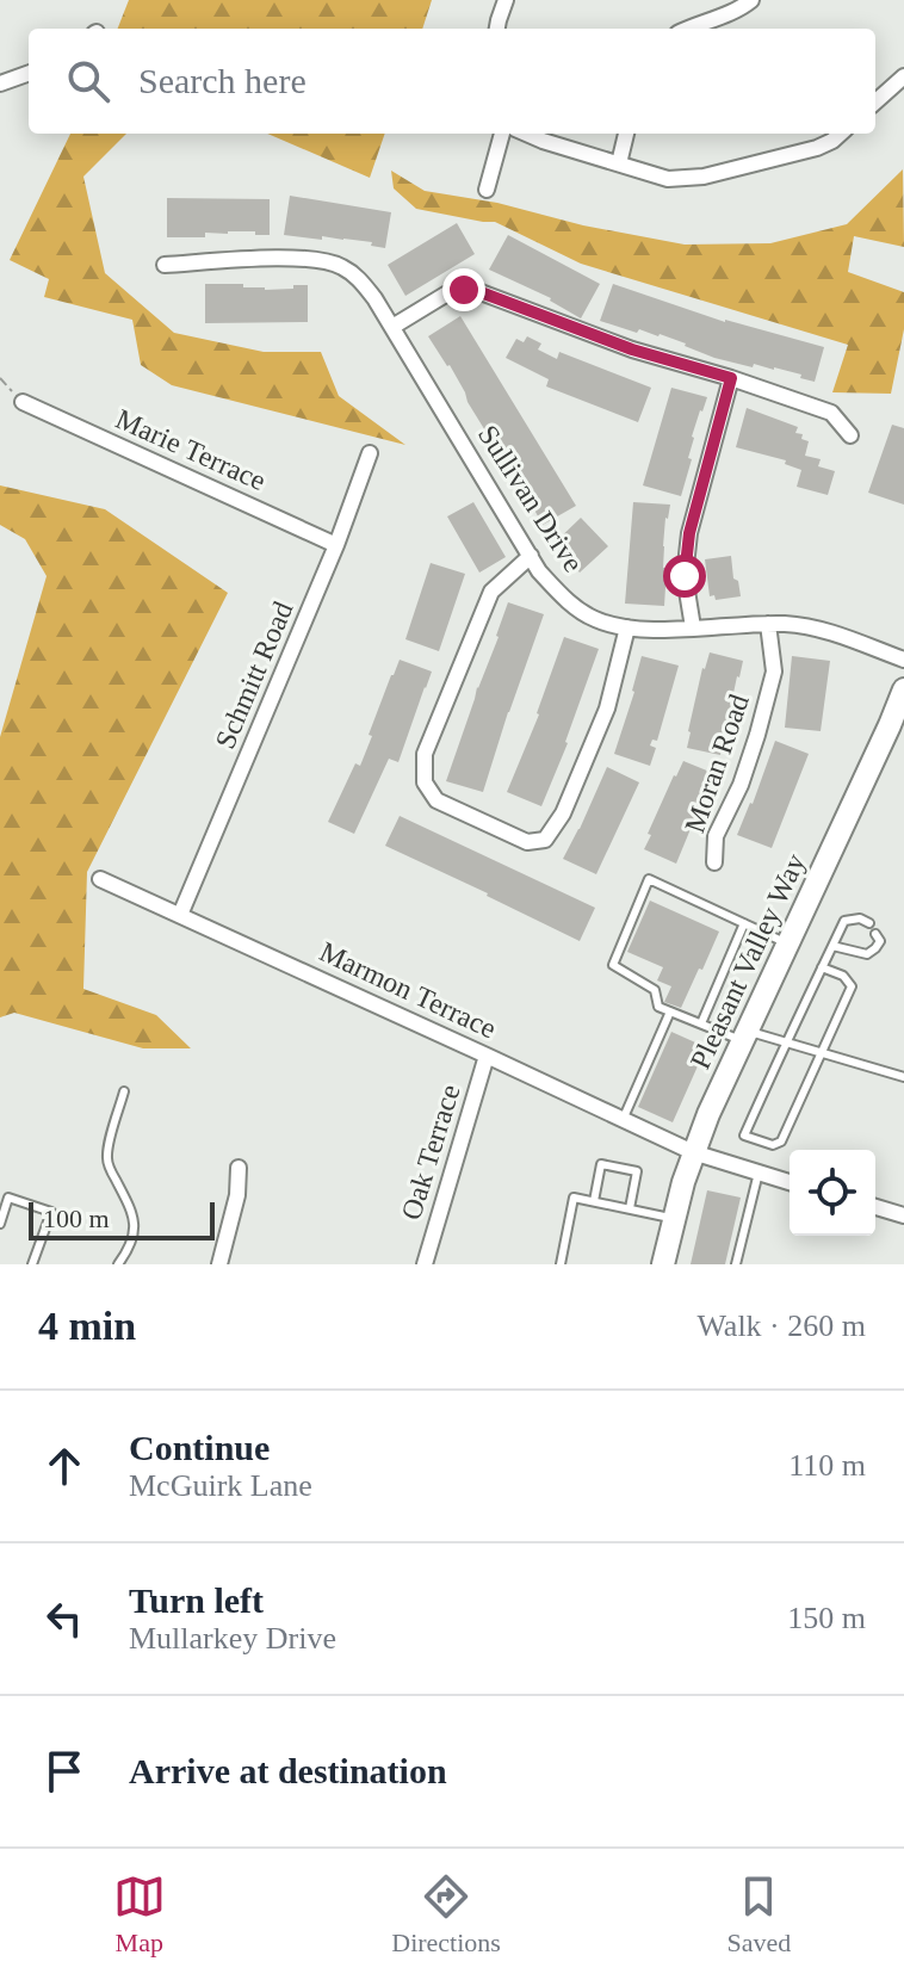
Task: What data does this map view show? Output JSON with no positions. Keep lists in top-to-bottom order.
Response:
{
  "streets": {
    "main road": ["Pleasant Valley Way"],
    "street": [
      "Marie Terrace",
      "Sullivan Drive",
      "Schmitt Road",
      "Moran Road",
      "Marmon Terrace",
      "Oak Terrace"
    ]
  },
  "crossings": [
    ["Marie Terrace", "Schmitt Road"],
    ["Sullivan Drive", "Moran Road"],
    ["Schmitt Road", "Marmon Terrace"],
    ["Pleasant Valley Way", "Marmon Terrace"],
    ["Marmon Terrace", "Oak Terrace"]
  ],
  "scale_bar": "100 m",
  "page": {
    "search": "Search here",
    "scale": "100 m",
    "heading": ["4 min", "Walk · 260 m"],
    "list": [
      ["Continue", "McGuirk Lane", "110 m"],
      ["Turn left", "Mullarkey Drive", "150 m"],
      "Arrive at destination"
    ],
    "nav": ["Map", "Directions", "Saved"]
  }
}
